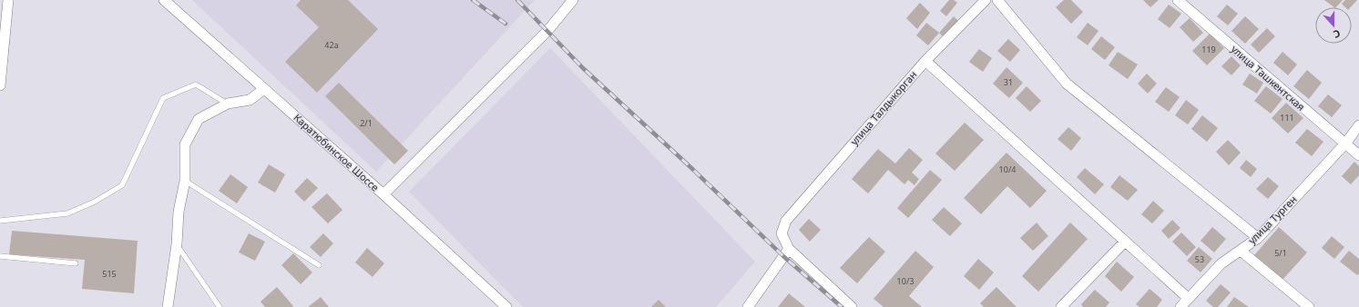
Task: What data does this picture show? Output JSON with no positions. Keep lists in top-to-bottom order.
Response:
{
  "streets": {
    "street": [
      "улица Ташкентская",
      "улица Талдыкорган",
      "Каратюбинское Шоссе",
      "улица Турген"
    ]
  },
  "crossings": [
    ["улица Ташкентская", "улица Турген"]
  ],
  "house_numbers": [
    "42а",
    "119",
    "31",
    "111",
    "2/1",
    "10/4",
    "5/1",
    "53",
    "515",
    "10/3"
  ],
  "north": "bottom"
}
